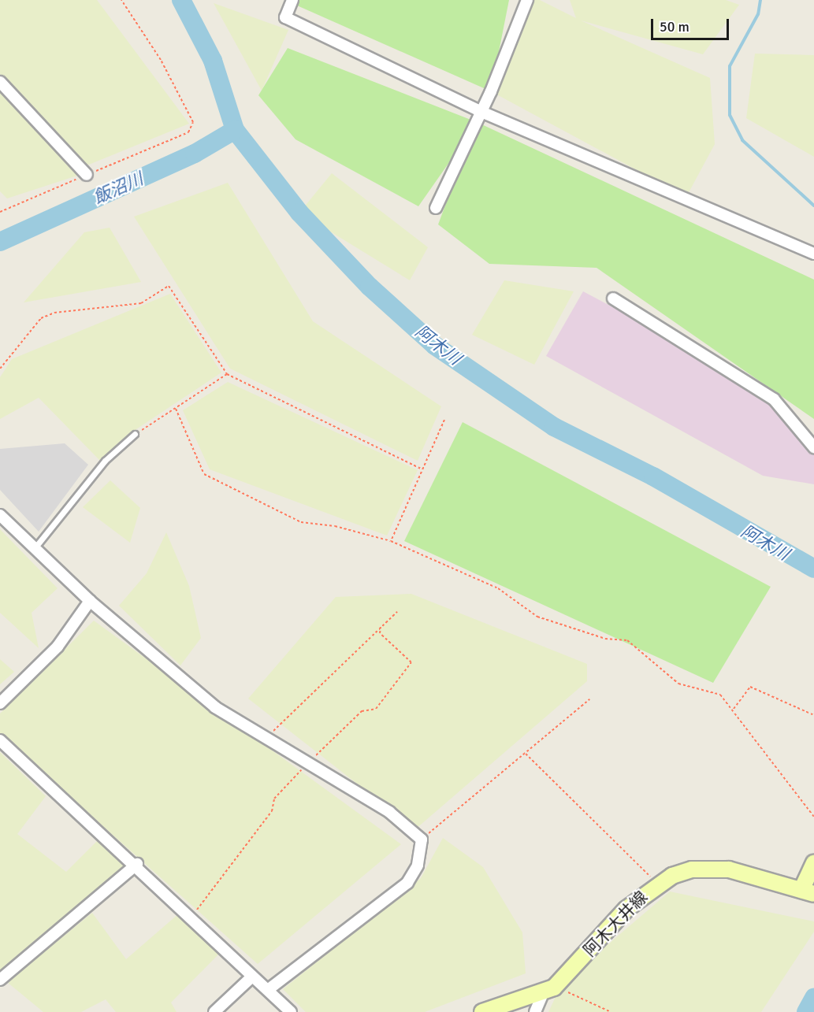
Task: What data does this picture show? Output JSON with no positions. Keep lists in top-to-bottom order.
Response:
{
  "streets": {
    "main road": ["阿木大井線"]
  },
  "water": ["飯沼川", "阿木川"],
  "scale_bar": "50 m"
}
